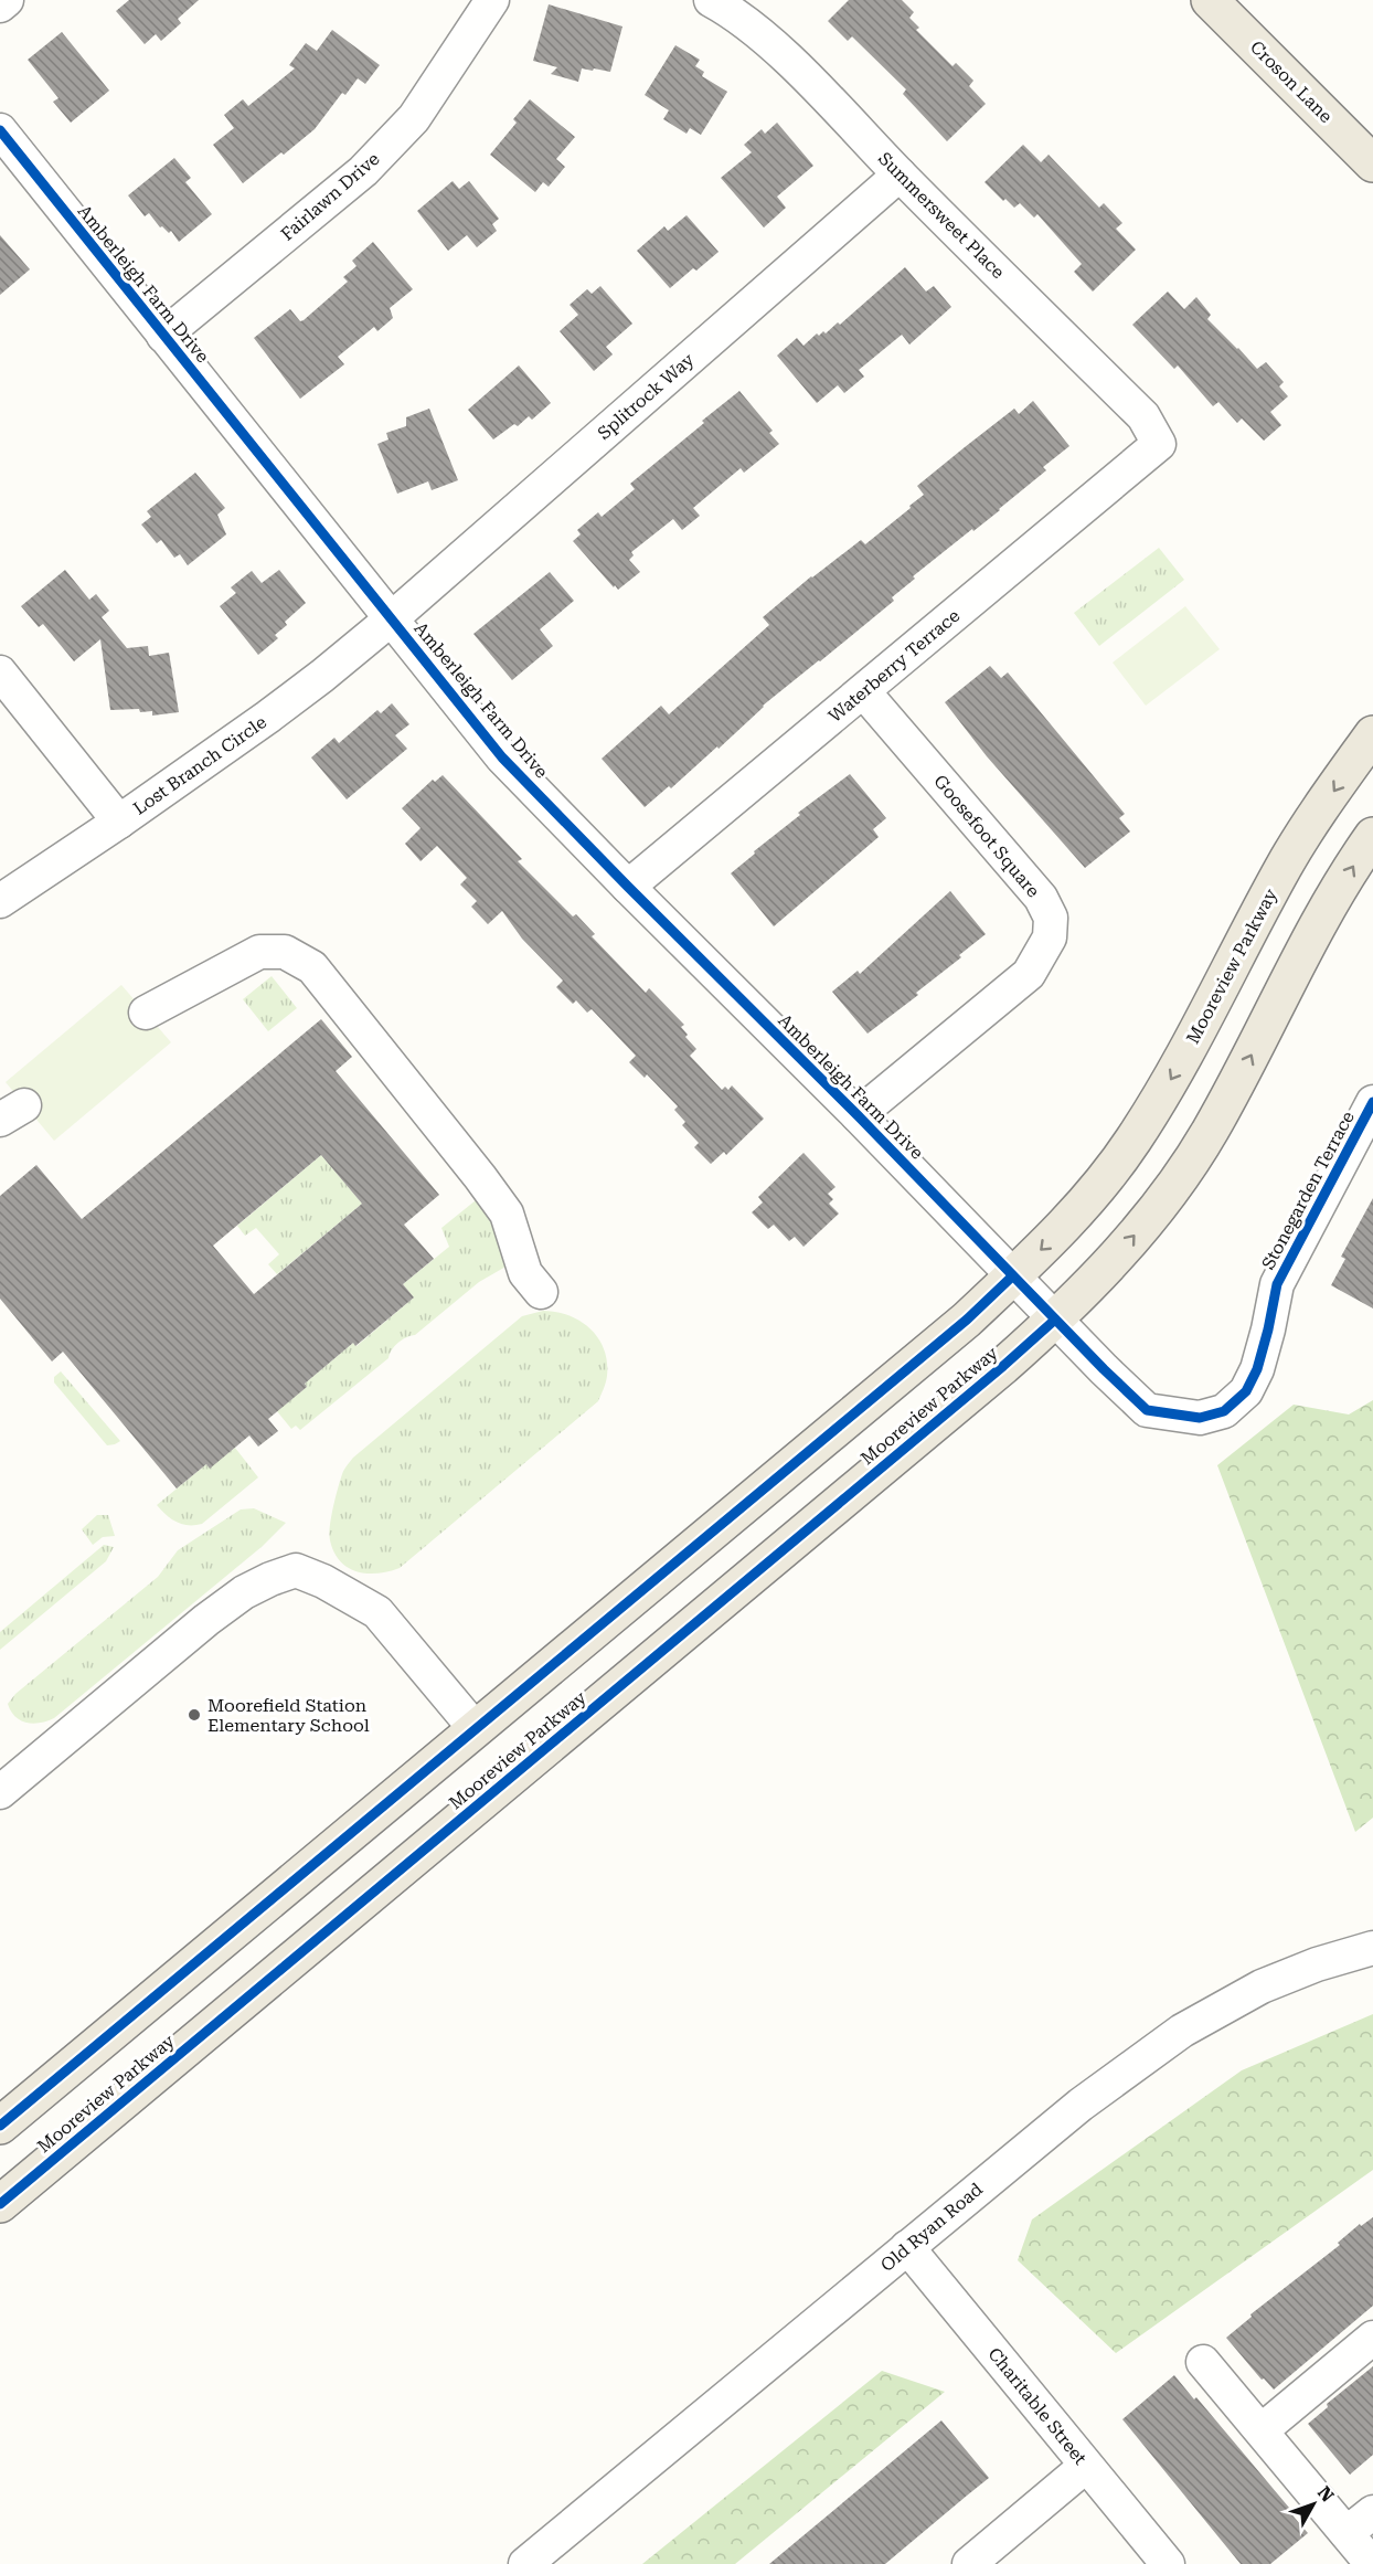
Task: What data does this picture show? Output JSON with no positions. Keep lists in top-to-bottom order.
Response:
{
  "streets": {
    "main road": ["Croson Lane", "Mooreview Parkway"],
    "street": [
      "Fairlawn Drive",
      "Summersweet Place",
      "Amberleigh Farm Drive",
      "Splitrock Way",
      "Waterberry Terrace",
      "Lost Branch Circle",
      "Goosefoot Square",
      "Stonegarden Terrace",
      "Old Ryan Road",
      "Charitable Street"
    ]
  },
  "crossings": [
    ["Fairlawn Drive", "Amberleigh Farm Drive"],
    ["Summersweet Place", "Splitrock Way"],
    ["Summersweet Place", "Waterberry Terrace"],
    ["Amberleigh Farm Drive", "Splitrock Way"],
    ["Amberleigh Farm Drive", "Waterberry Terrace"],
    ["Amberleigh Farm Drive", "Lost Branch Circle"],
    ["Amberleigh Farm Drive", "Goosefoot Square"],
    ["Amberleigh Farm Drive", "Mooreview Parkway"],
    ["Amberleigh Farm Drive", "Stonegarden Terrace"],
    ["Splitrock Way", "Lost Branch Circle"],
    ["Waterberry Terrace", "Goosefoot Square"],
    ["Mooreview Parkway", "Stonegarden Terrace"],
    ["Old Ryan Road", "Charitable Street"]
  ],
  "places": ["Moorefield Station Elementary School"],
  "north": "top right"
}
